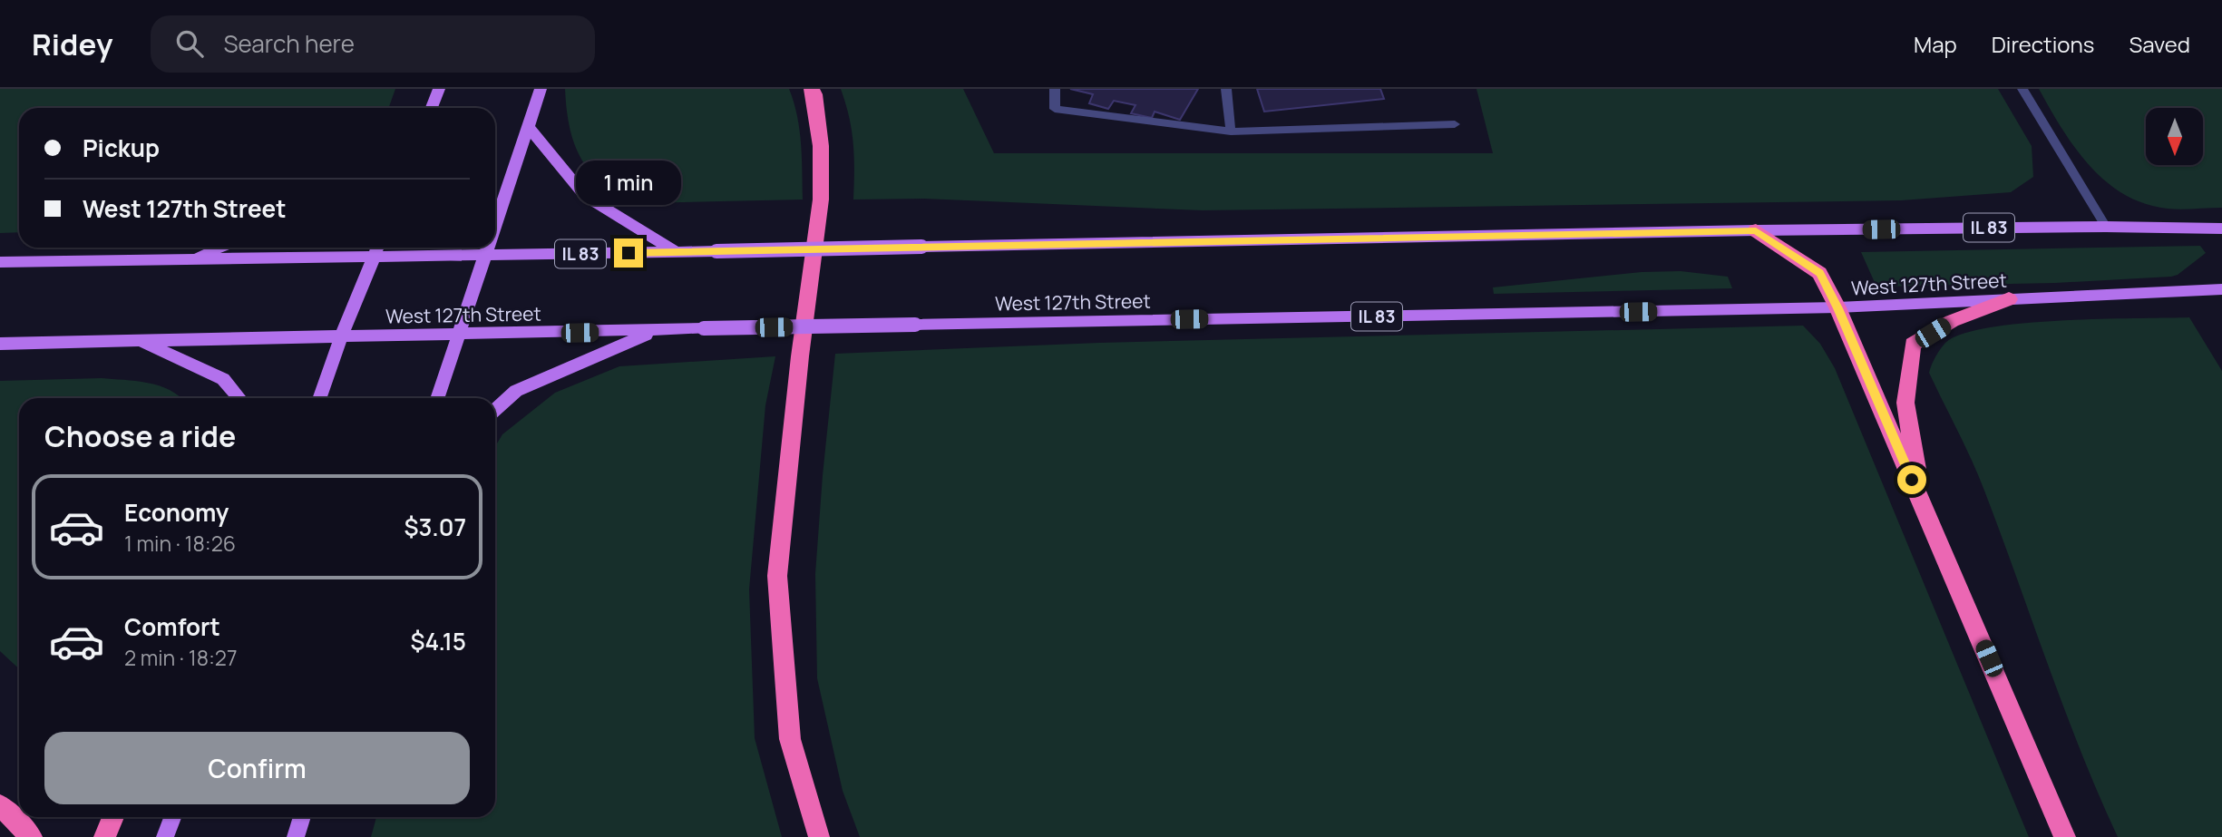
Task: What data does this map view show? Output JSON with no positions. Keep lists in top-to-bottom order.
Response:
{
  "streets": {
    "main road": ["IL 83", "West 127th Street"]
  },
  "north": "bottom",
  "page": {
    "header": "Ridey",
    "search": "Search here",
    "nav": ["Map", "Directions", "Saved"],
    "banner": ["Pickup", "West 127th Street"],
    "bubble": "1 min",
    "heading": "Choose a ride",
    "list": [
      {
        "name": "Economy",
        "note": "1 min · 18:26",
        "value": "$3.07"
      },
      {
        "name": "Comfort",
        "note": "2 min · 18:27",
        "value": "$4.15"
      }
    ],
    "buttons": "Confirm"
  }
}
